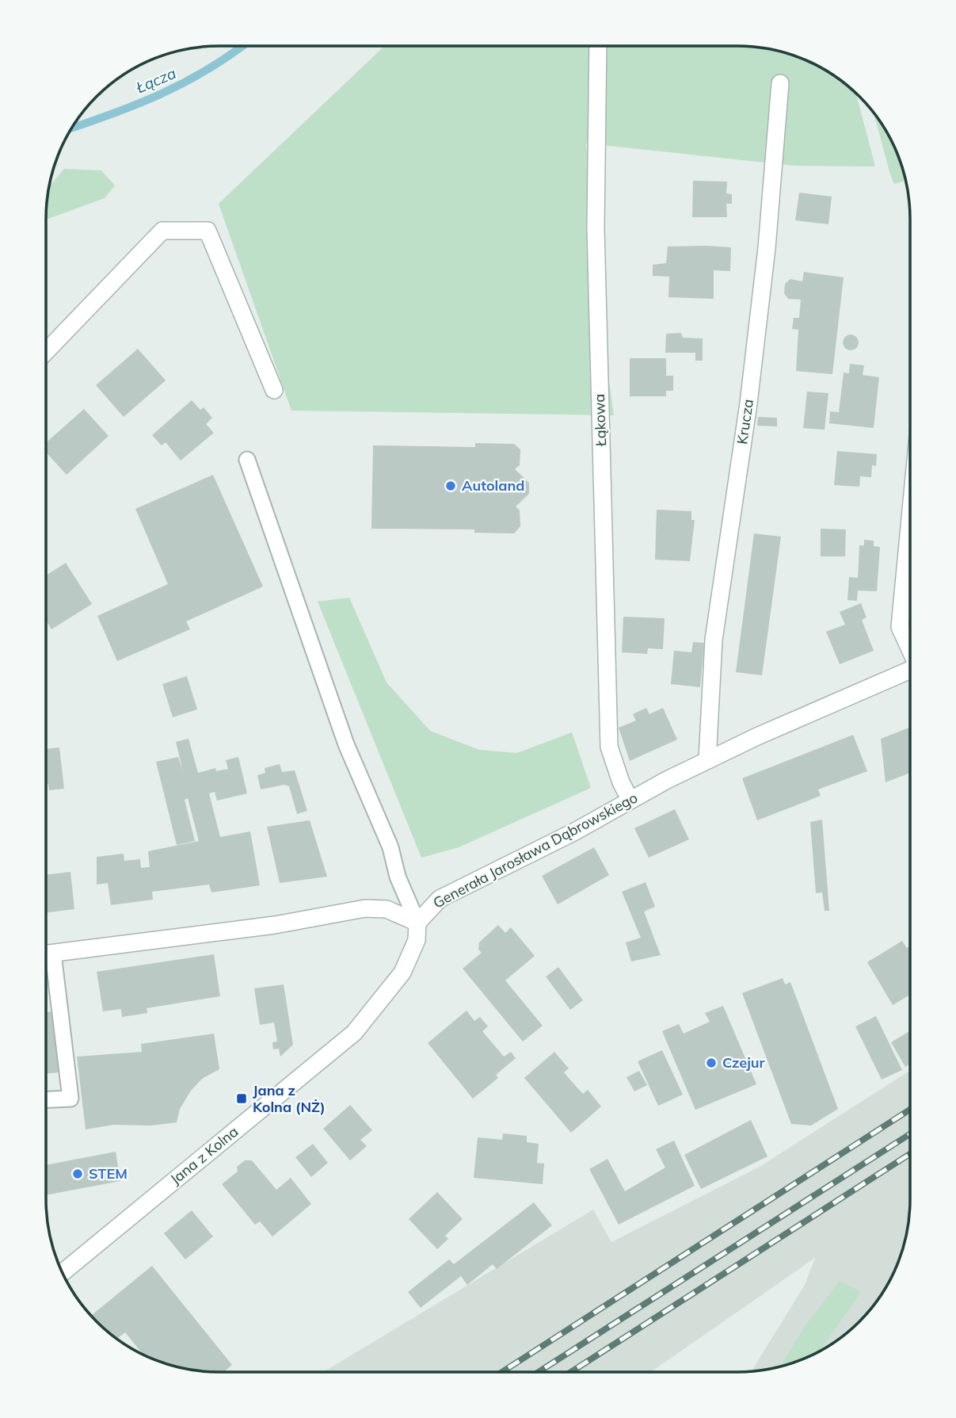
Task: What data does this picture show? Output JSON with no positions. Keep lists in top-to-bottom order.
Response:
{
  "streets": {
    "street": [
      "Łąkowa",
      "Krucza",
      "Generała Jarosława Dąbrowskiego",
      "Jana z Kolna"
    ]
  },
  "crossings": [
    ["Łąkowa", "Generała Jarosława Dąbrowskiego"],
    ["Krucza", "Generała Jarosława Dąbrowskiego"],
    ["Generała Jarosława Dąbrowskiego", "Jana z Kolna"]
  ],
  "water": ["Łącza"],
  "places": {
    "other": ["Autoland", "Czejur", "STEM"],
    "transit": ["Jana z Kolna (NŻ)"]
  }
}
